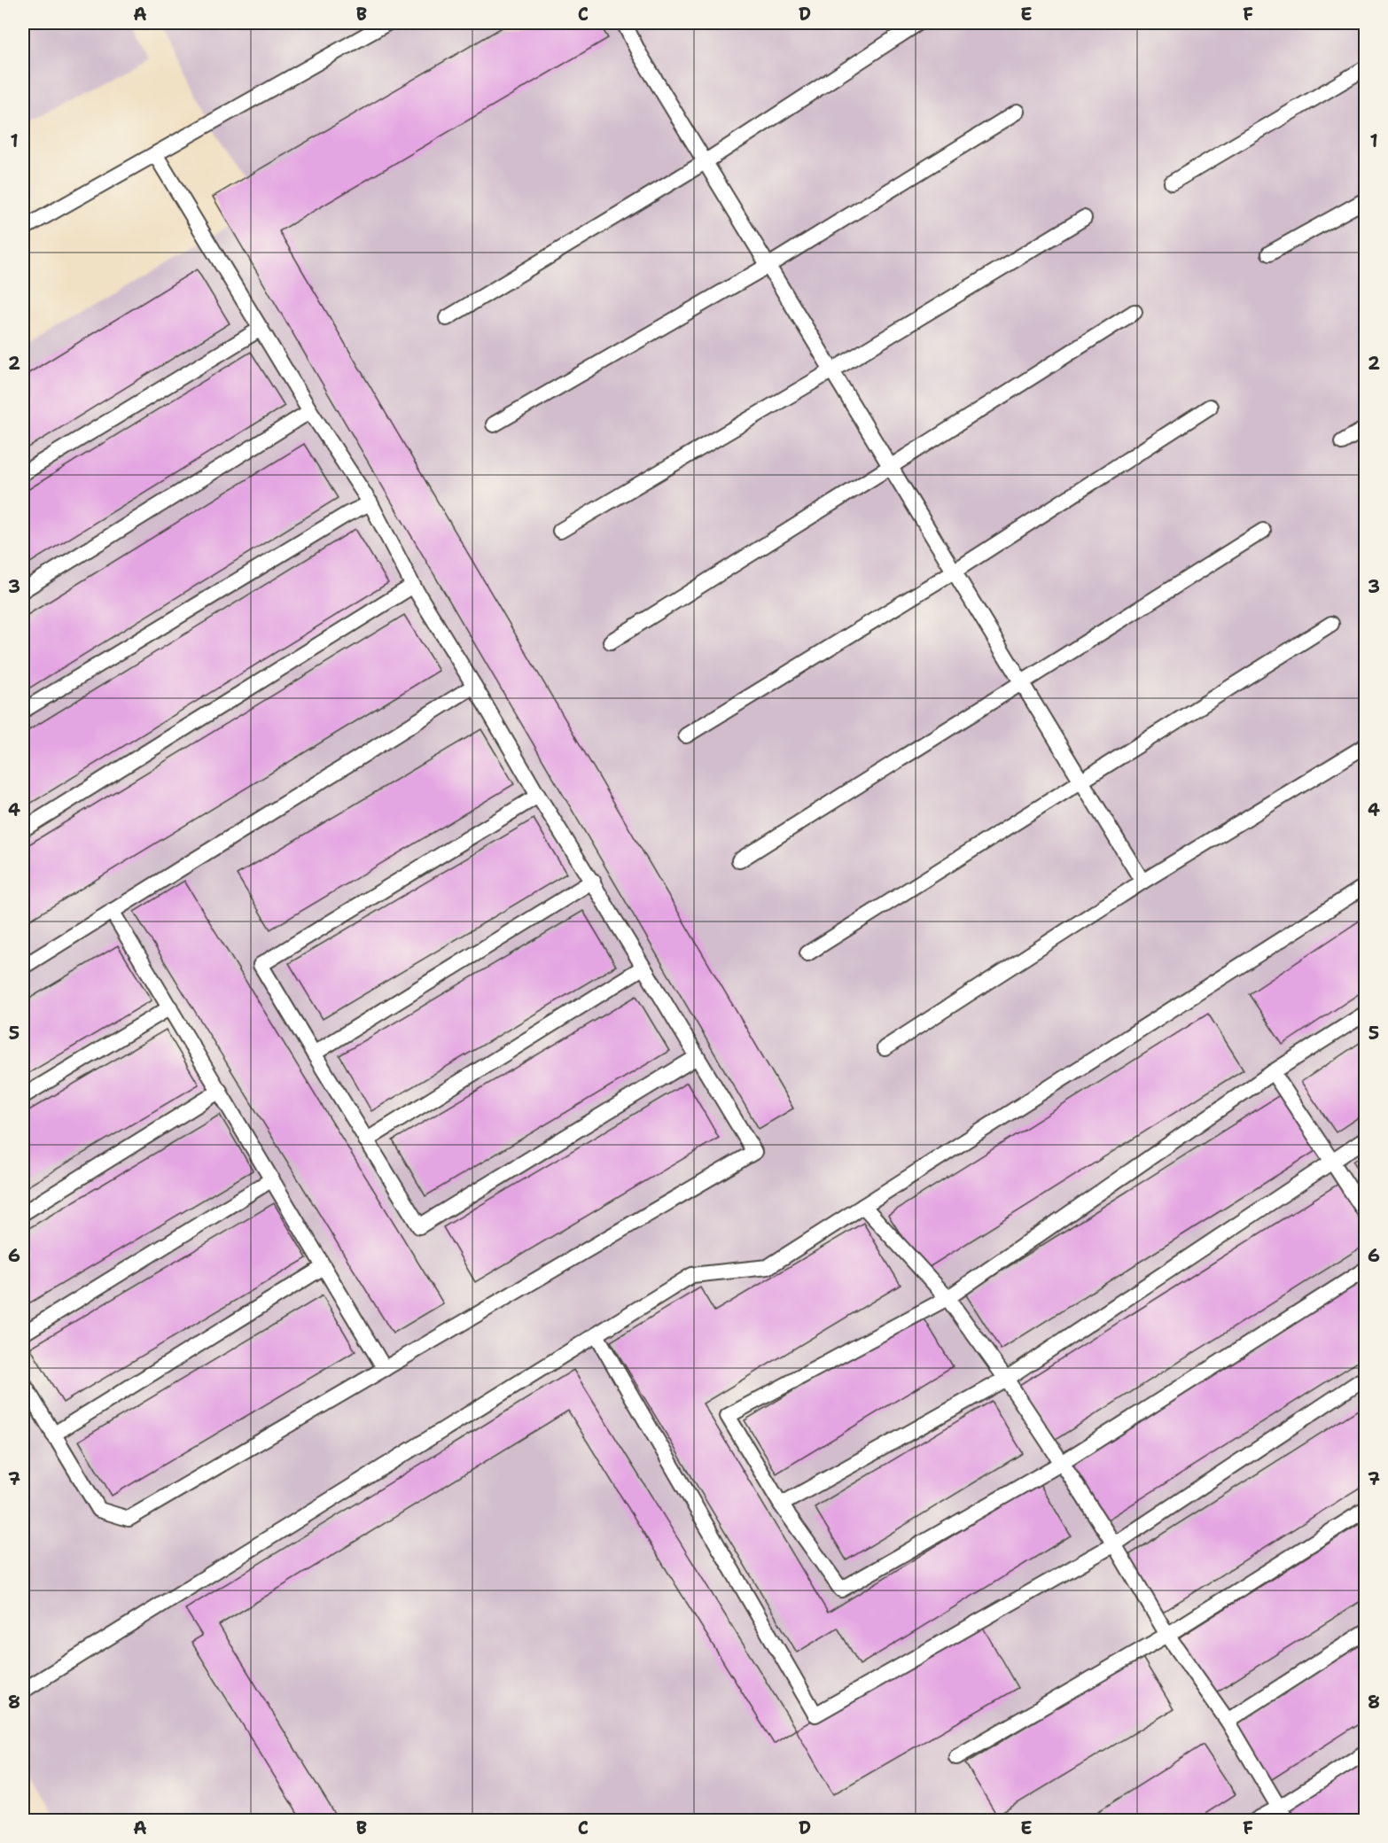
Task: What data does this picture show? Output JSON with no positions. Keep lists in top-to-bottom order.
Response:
{
  "grid": {
    "columns": [
      "A",
      "B",
      "C",
      "D",
      "E",
      "F"
    ],
    "rows": [
      "1",
      "2",
      "3",
      "4",
      "5",
      "6",
      "7",
      "8"
    ]
  }
}
